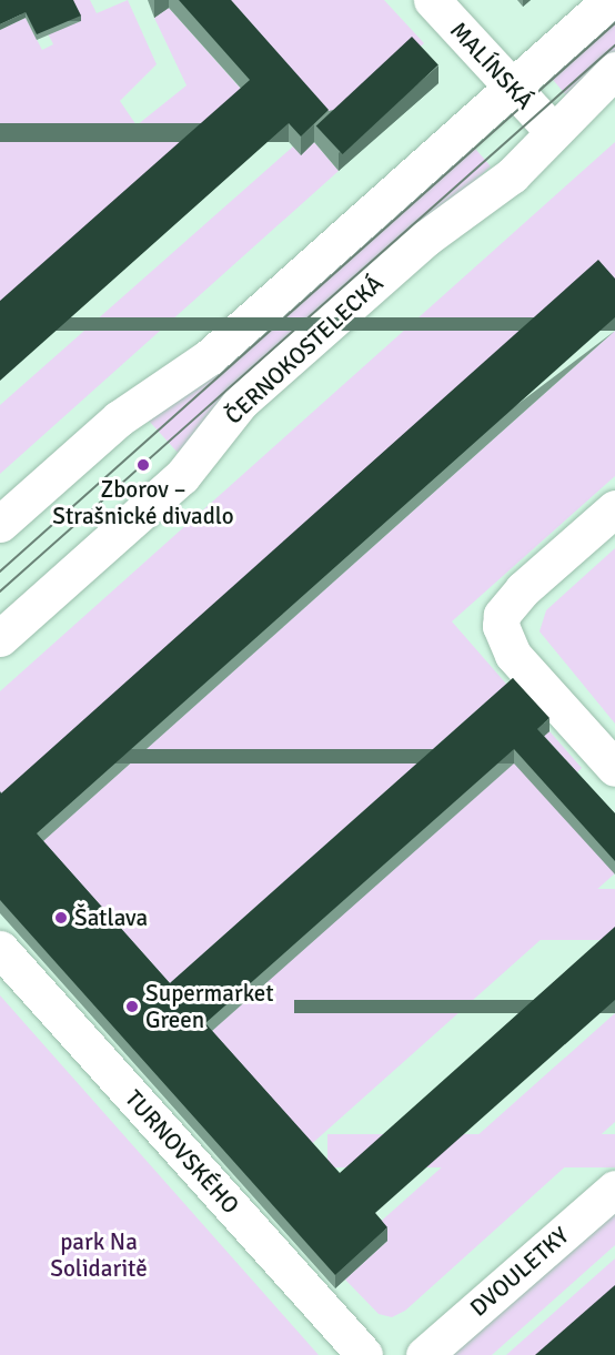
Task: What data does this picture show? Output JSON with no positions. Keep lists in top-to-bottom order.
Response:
{
  "streets": {
    "main road": [
      "MALÍNSKÁ",
      "ČERNOKOSTELECKÁ",
      "TURNOVSKÉHO",
      "DVOULETKY"
    ]
  },
  "crossings": [
    ["MALÍNSKÁ", "ČERNOKOSTELECKÁ"]
  ],
  "parks": ["park Na Solidaritě"],
  "places": ["Zborov – Strašnické divadlo", "Šatlava", "Supermarket Green"]
}
